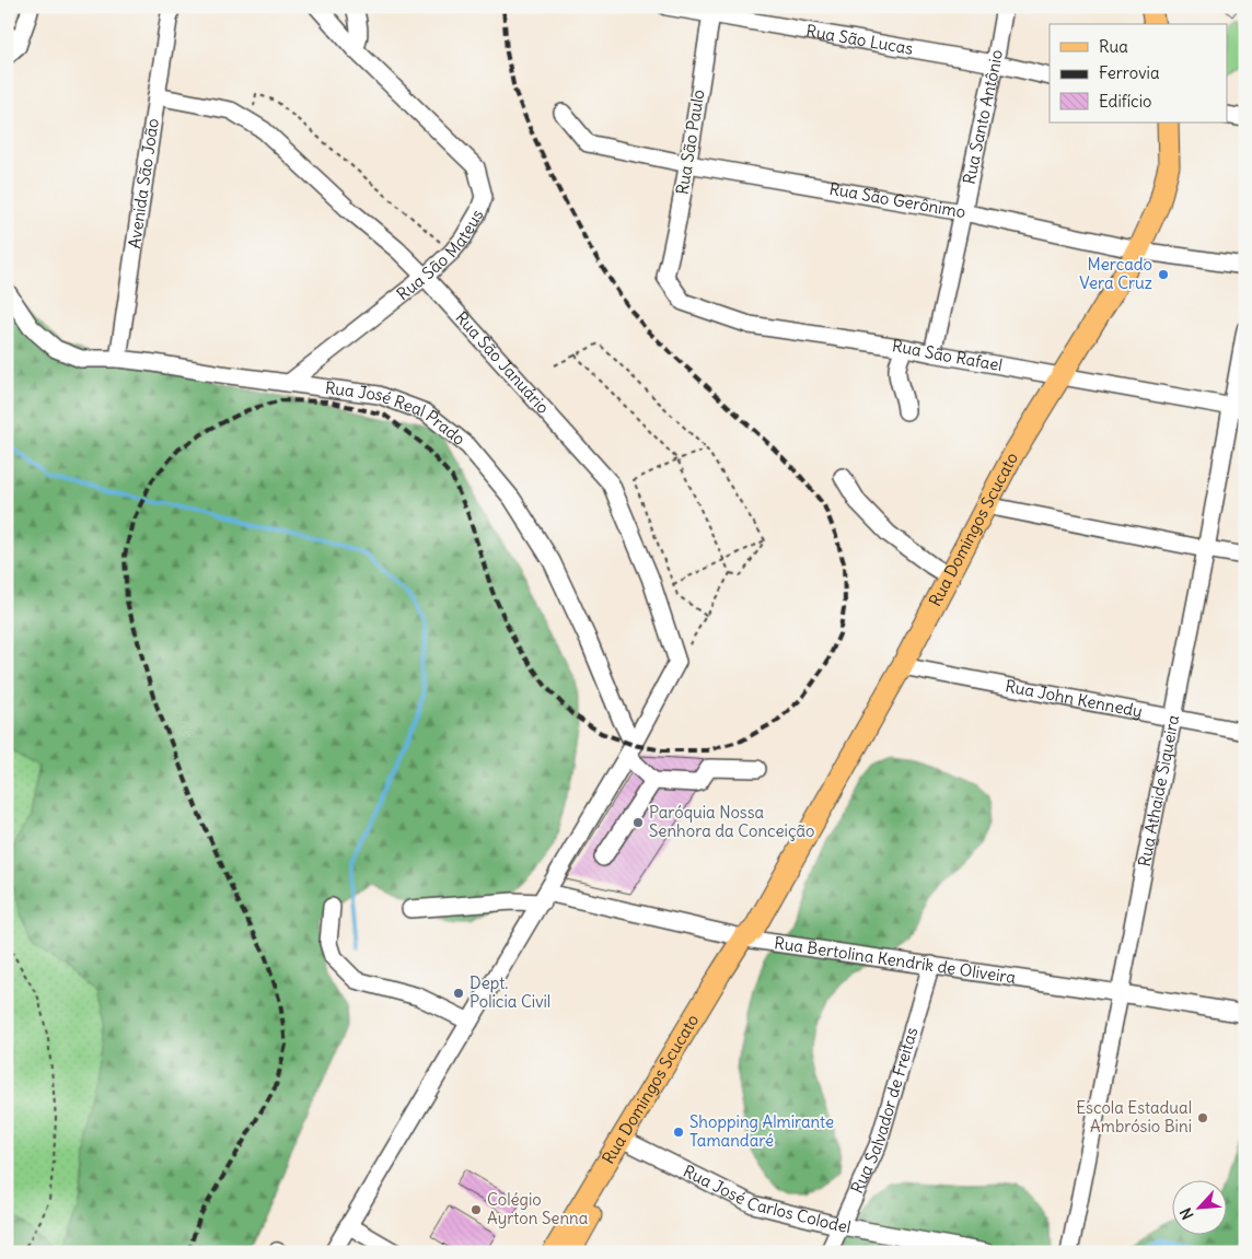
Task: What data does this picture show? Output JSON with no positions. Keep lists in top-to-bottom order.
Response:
{
  "streets": {
    "main road": ["Rua Domingos Scucato"],
    "street": [
      "Rua São Lucas",
      "Rua Santo Antônio",
      "Rua São Paulo",
      "Avenida São João",
      "Rua São Gerônimo",
      "Rua São Mateus",
      "Rua São Rafael",
      "Rua São Januário",
      "Rua José Real Prado",
      "Rua John Kennedy",
      "Rua Athaide Siqueira",
      "Rua Bertolina Kendrik de Oliveira",
      "Rua Salvador de Freitas",
      "Rua José Carlos Colodel"
    ]
  },
  "crossings": [
    ["Rua São Lucas", "Rua Santo Antônio"],
    ["Rua São Lucas", "Rua São Paulo"],
    ["Rua Santo Antônio", "Rua São Gerônimo"],
    ["Rua Santo Antônio", "Rua São Rafael"],
    ["Rua São Paulo", "Rua São Gerônimo"],
    ["Rua São Paulo", "Rua São Rafael"],
    ["Avenida São João", "Rua São Januário"],
    ["Avenida São João", "Rua José Real Prado"],
    ["Rua São Gerônimo", "Rua Domingos Scucato"],
    ["Rua São Mateus", "Rua São Januário"],
    ["Rua São Mateus", "Rua José Real Prado"],
    ["Rua São Rafael", "Rua Domingos Scucato"],
    ["Rua São Rafael", "Rua Athaide Siqueira"],
    ["Rua Domingos Scucato", "Rua John Kennedy"],
    ["Rua Domingos Scucato", "Rua Bertolina Kendrik de Oliveira"],
    ["Rua Domingos Scucato", "Rua José Carlos Colodel"],
    ["Rua John Kennedy", "Rua Athaide Siqueira"],
    ["Rua Athaide Siqueira", "Rua Bertolina Kendrik de Oliveira"],
    ["Rua Bertolina Kendrik de Oliveira", "Rua Salvador de Freitas"],
    ["Rua Salvador de Freitas", "Rua José Carlos Colodel"]
  ],
  "places": [
    "Mercado Vera Cruz",
    "Paróquia Nossa Senhora da Conceição",
    "Dept. Policia Civil",
    "Escola Estadual Ambrósio Bini",
    "Shopping Almirante Tamandaré",
    "Colégio Ayrton Senna"
  ],
  "legend": ["Rua", "Ferrovia", "Edifício"],
  "north": "bottom left"
}
